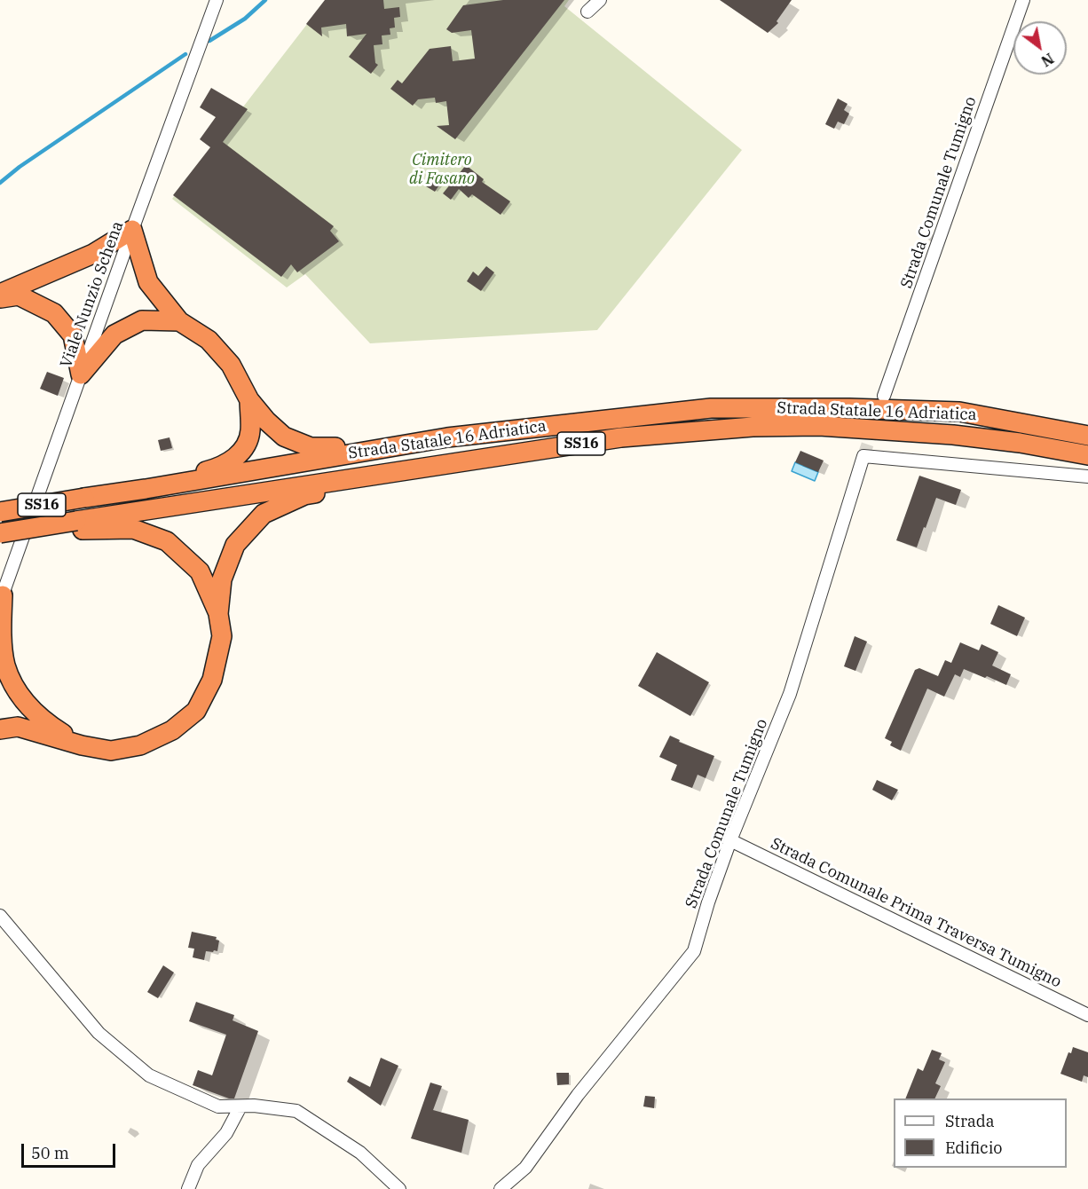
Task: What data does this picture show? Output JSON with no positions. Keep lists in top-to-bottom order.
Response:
{
  "streets": {
    "highway": ["Strada Statale 16 Adriatica", "SS16"],
    "street": ["Strada Comunale Tumigno", "Viale Nunzio Schena", "Strada Comunale Prima Traversa Tumigno"]
  },
  "crossings": [
    ["Strada Comunale Tumigno", "Strada Comunale Prima Traversa Tumigno"]
  ],
  "parks": ["Cimitero di Fasano"],
  "legend": ["Strada", "Edificio"],
  "scale_bar": "50 m",
  "north": "bottom right"
}
